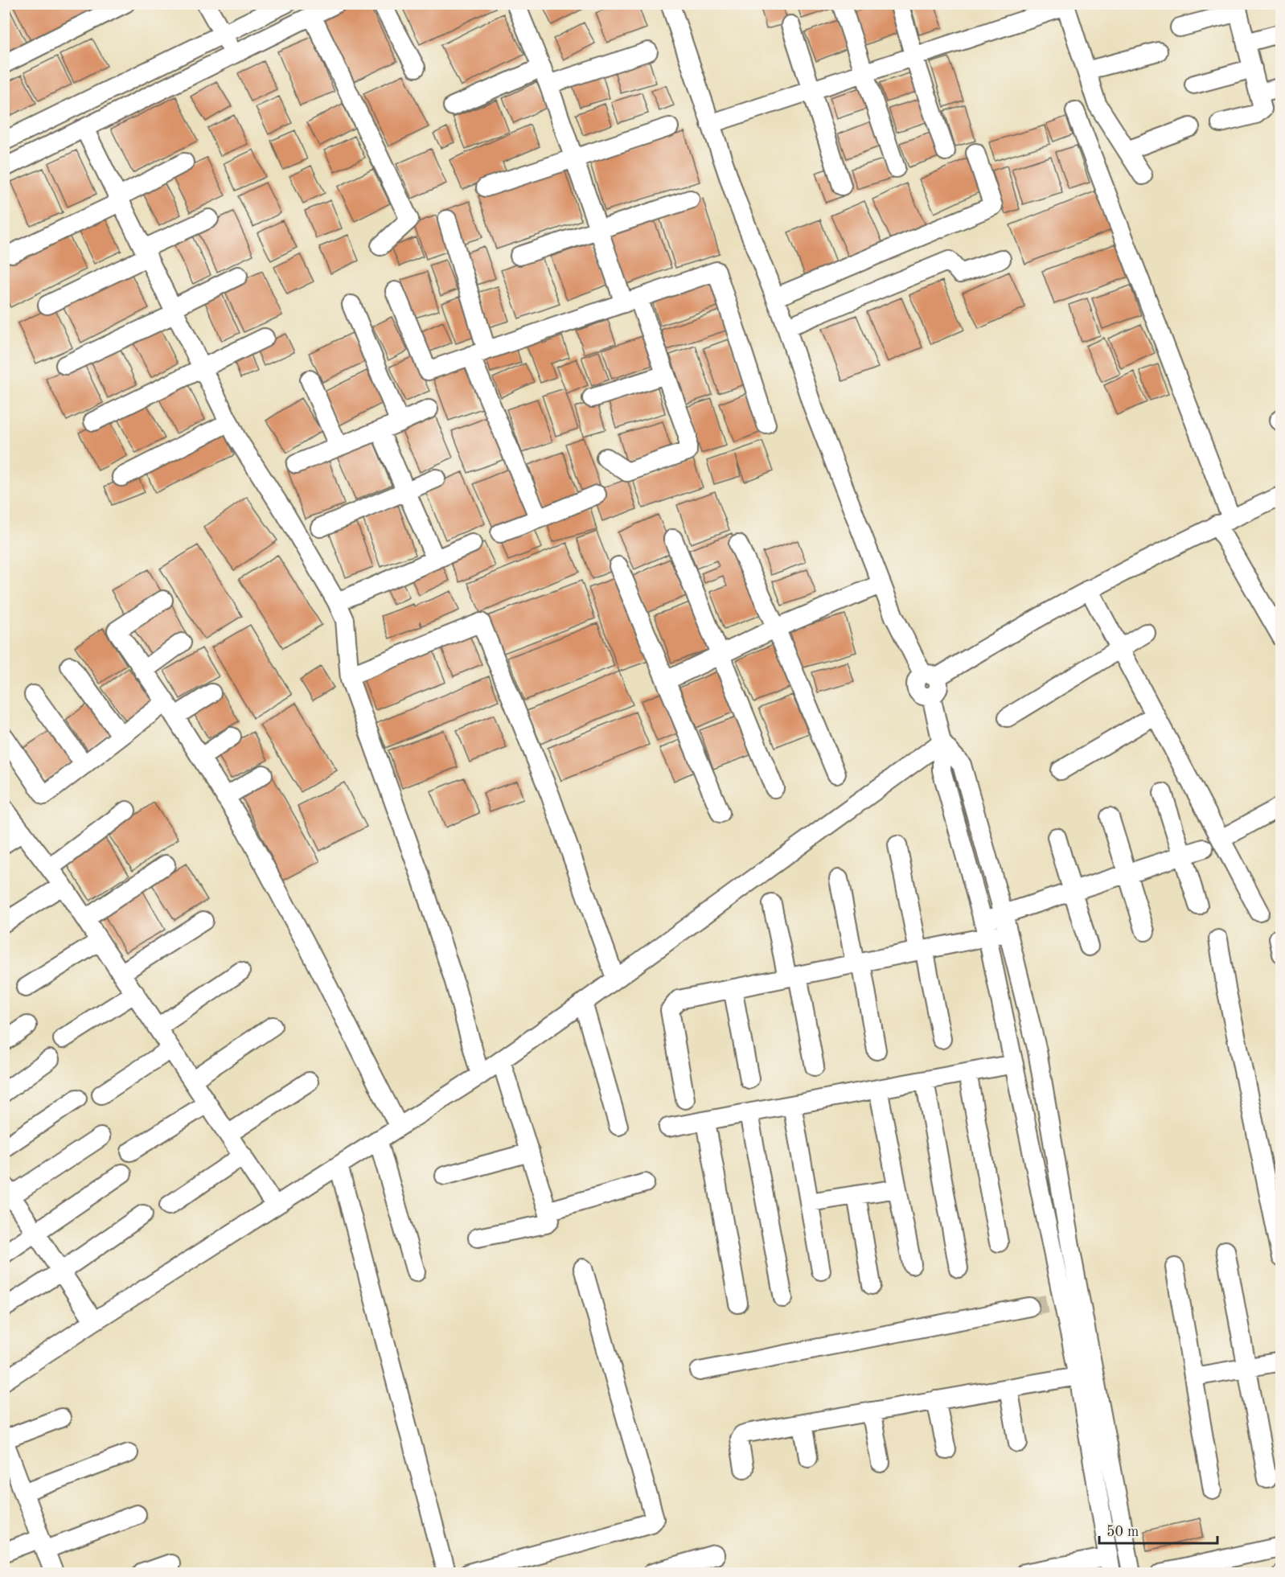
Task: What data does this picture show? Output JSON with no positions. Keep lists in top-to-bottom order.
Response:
{
  "scale_bar": "50 m"
}
